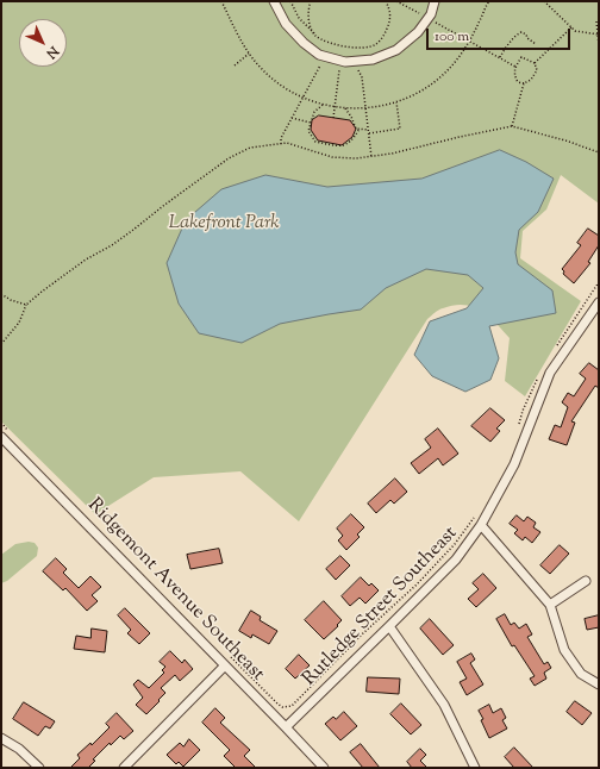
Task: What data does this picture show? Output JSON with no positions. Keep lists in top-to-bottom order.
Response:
{
  "streets": {
    "street": ["Ridgemont Avenue Southeast", "Rutledge Street Southeast"]
  },
  "crossings": [
    ["Ridgemont Avenue Southeast", "Rutledge Street Southeast"]
  ],
  "parks": ["Lakefront Park"],
  "scale_bar": "100 m",
  "north": "bottom right"
}
